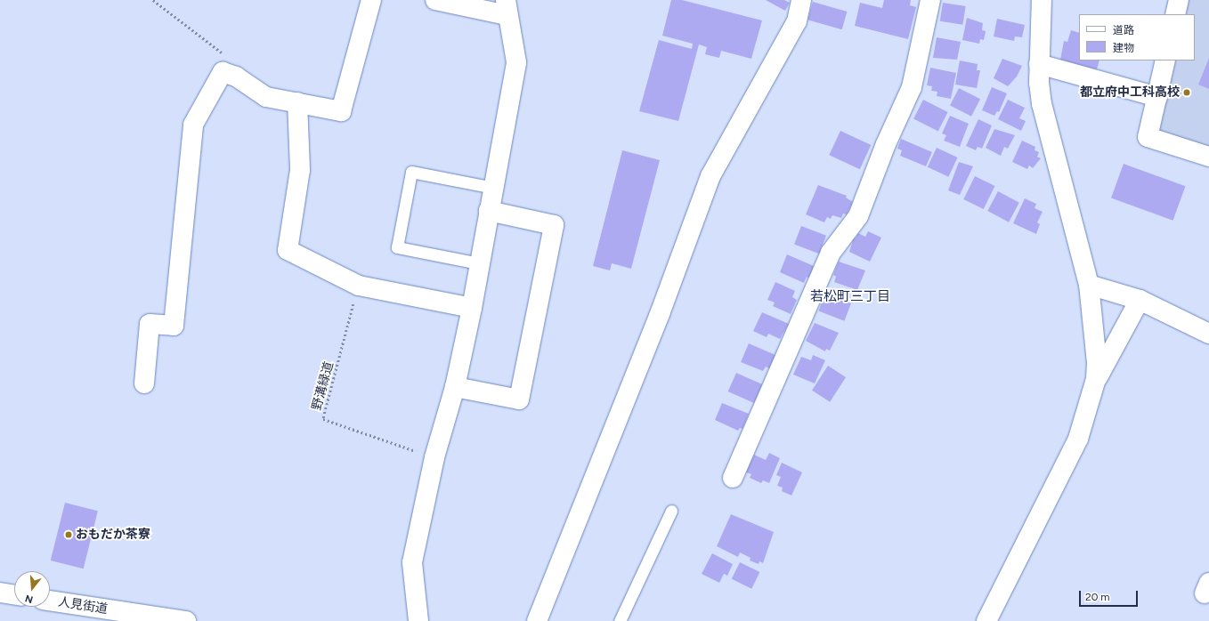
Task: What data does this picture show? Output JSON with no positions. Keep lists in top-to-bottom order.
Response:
{
  "streets": {
    "street": ["人見街道"],
    "path": ["野溝緑道"]
  },
  "districts": ["若松町三丁目"],
  "places": ["都立府中工科高校", "おもだか茶寮"],
  "legend": ["道路", "建物"],
  "scale_bar": "20 m",
  "north": "bottom"
}
